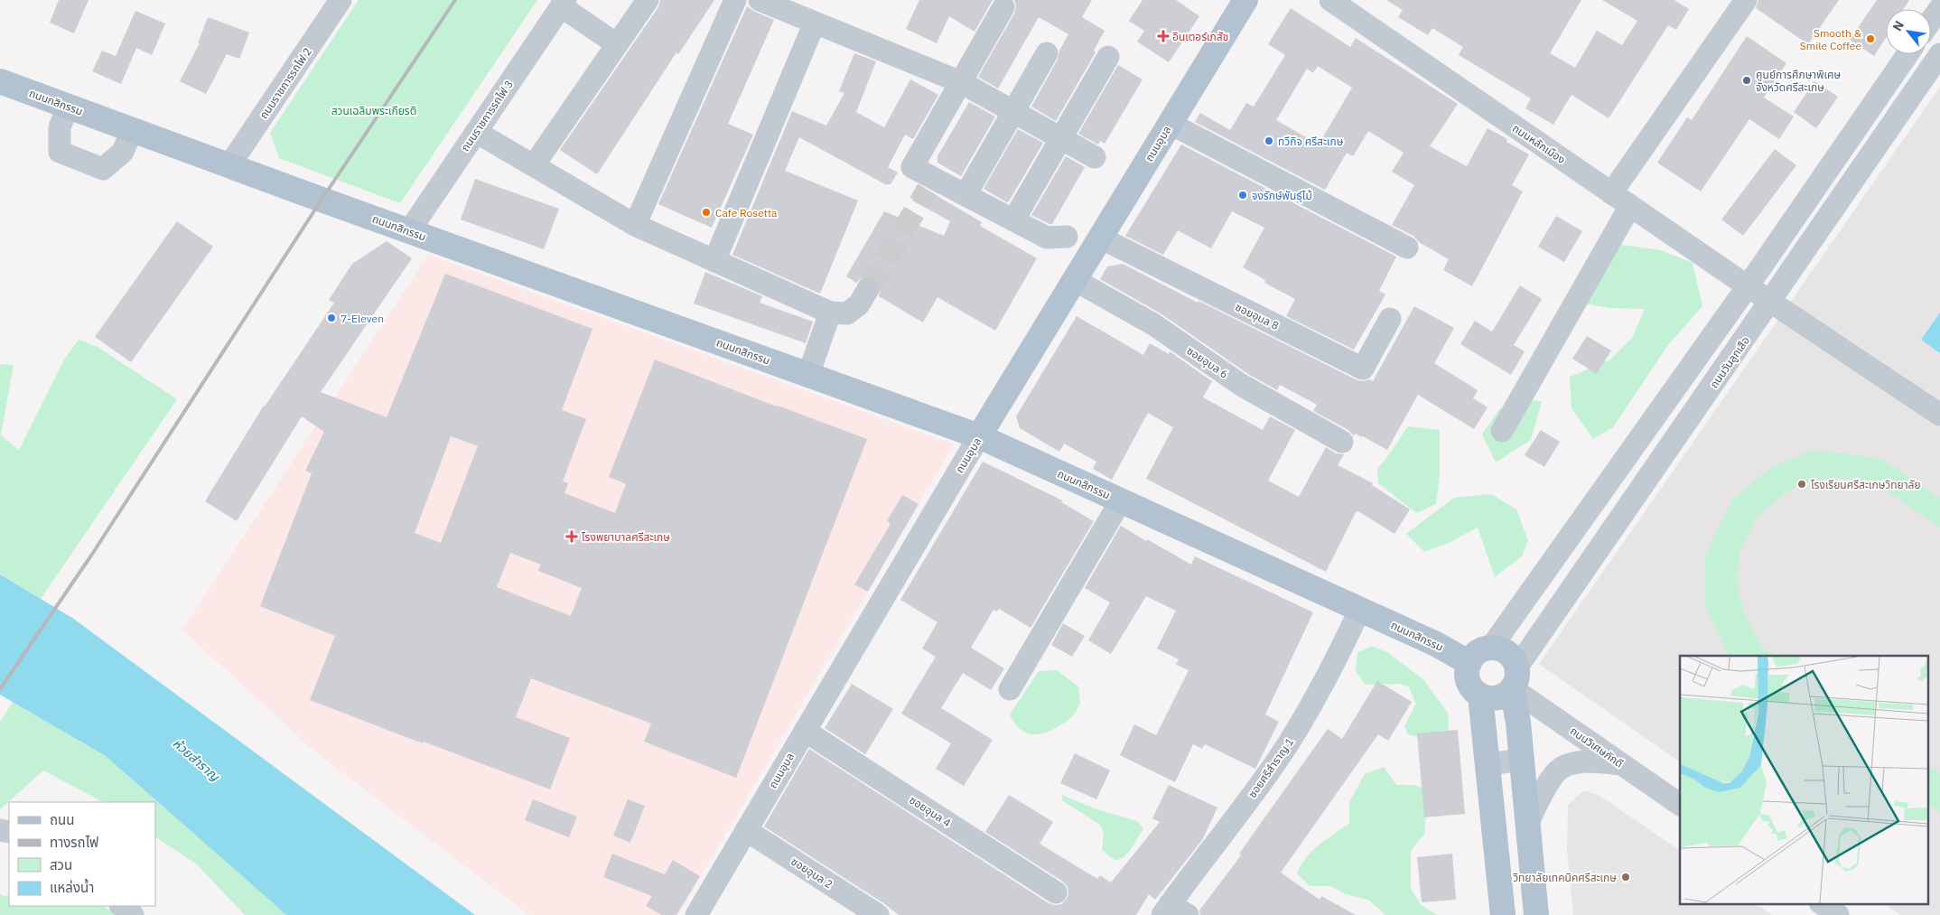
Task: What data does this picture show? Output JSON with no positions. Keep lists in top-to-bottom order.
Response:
{
  "streets": {
    "main road": ["ถนนกสิกรรม", "ถนนอุบล"],
    "street": [
      "ถนนราชการรถไฟ 2",
      "ถนนราชการรถไฟ 3",
      "ถนนหลักเมือง",
      "ซอยอุบล 8",
      "ซอยอุบล 6",
      "ถนนวันลูกเสือ",
      "ถนนวิเศษภักดี",
      "ซอยศรีสำราญ 1",
      "ซอยอุบล 4",
      "ซอยอุบล 2"
    ]
  },
  "crossings": [
    ["ถนนราชการรถไฟ 2", "ถนนกสิกรรม"],
    ["ถนนกสิกรรม", "ถนนราชการรถไฟ 3"],
    ["ถนนกสิกรรม", "ถนนอุบล"],
    ["ถนนกสิกรรม", "ถนนวันลูกเสือ"],
    ["ถนนกสิกรรม", "ถนนวิเศษภักดี"],
    ["ถนนกสิกรรม", "ซอยศรีสำราญ 1"],
    ["ถนนอุบล", "ซอยอุบล 8"],
    ["ถนนอุบล", "ซอยอุบล 6"],
    ["ถนนอุบล", "ซอยอุบล 4"],
    ["ถนนอุบล", "ซอยอุบล 2"],
    ["ถนนหลักเมือง", "ถนนวันลูกเสือ"],
    ["ถนนวันลูกเสือ", "ถนนวิเศษภักดี"]
  ],
  "water": ["ห้วยสำราญ"],
  "parks": ["สวนเฉลิมพระเกียรติ"],
  "places": {
    "health": ["อินเตอร์เภสัช", "โรงพยาบาลศรีสะเกษ"],
    "other": [
      "Smooth & Smile Coffee",
      "ศูนย์การศึกษาพิเศษ จังหวัดศรีสะเกษ",
      "ทวีกิจ ศรีสะเกษ",
      "จงรักษ์พันธุ์ไม้",
      "Cafe Rosetta",
      "7-Eleven",
      "โรงเรียนศรีสะเกษวิทยาลัย",
      "วิทยาลัยเทคนิคศรีสะเกษ"
    ]
  },
  "legend": [
    "ถนน",
    "ทางรถไฟ",
    "สวน",
    "แหล่งน้ำ"
  ],
  "north": "top left"
}
